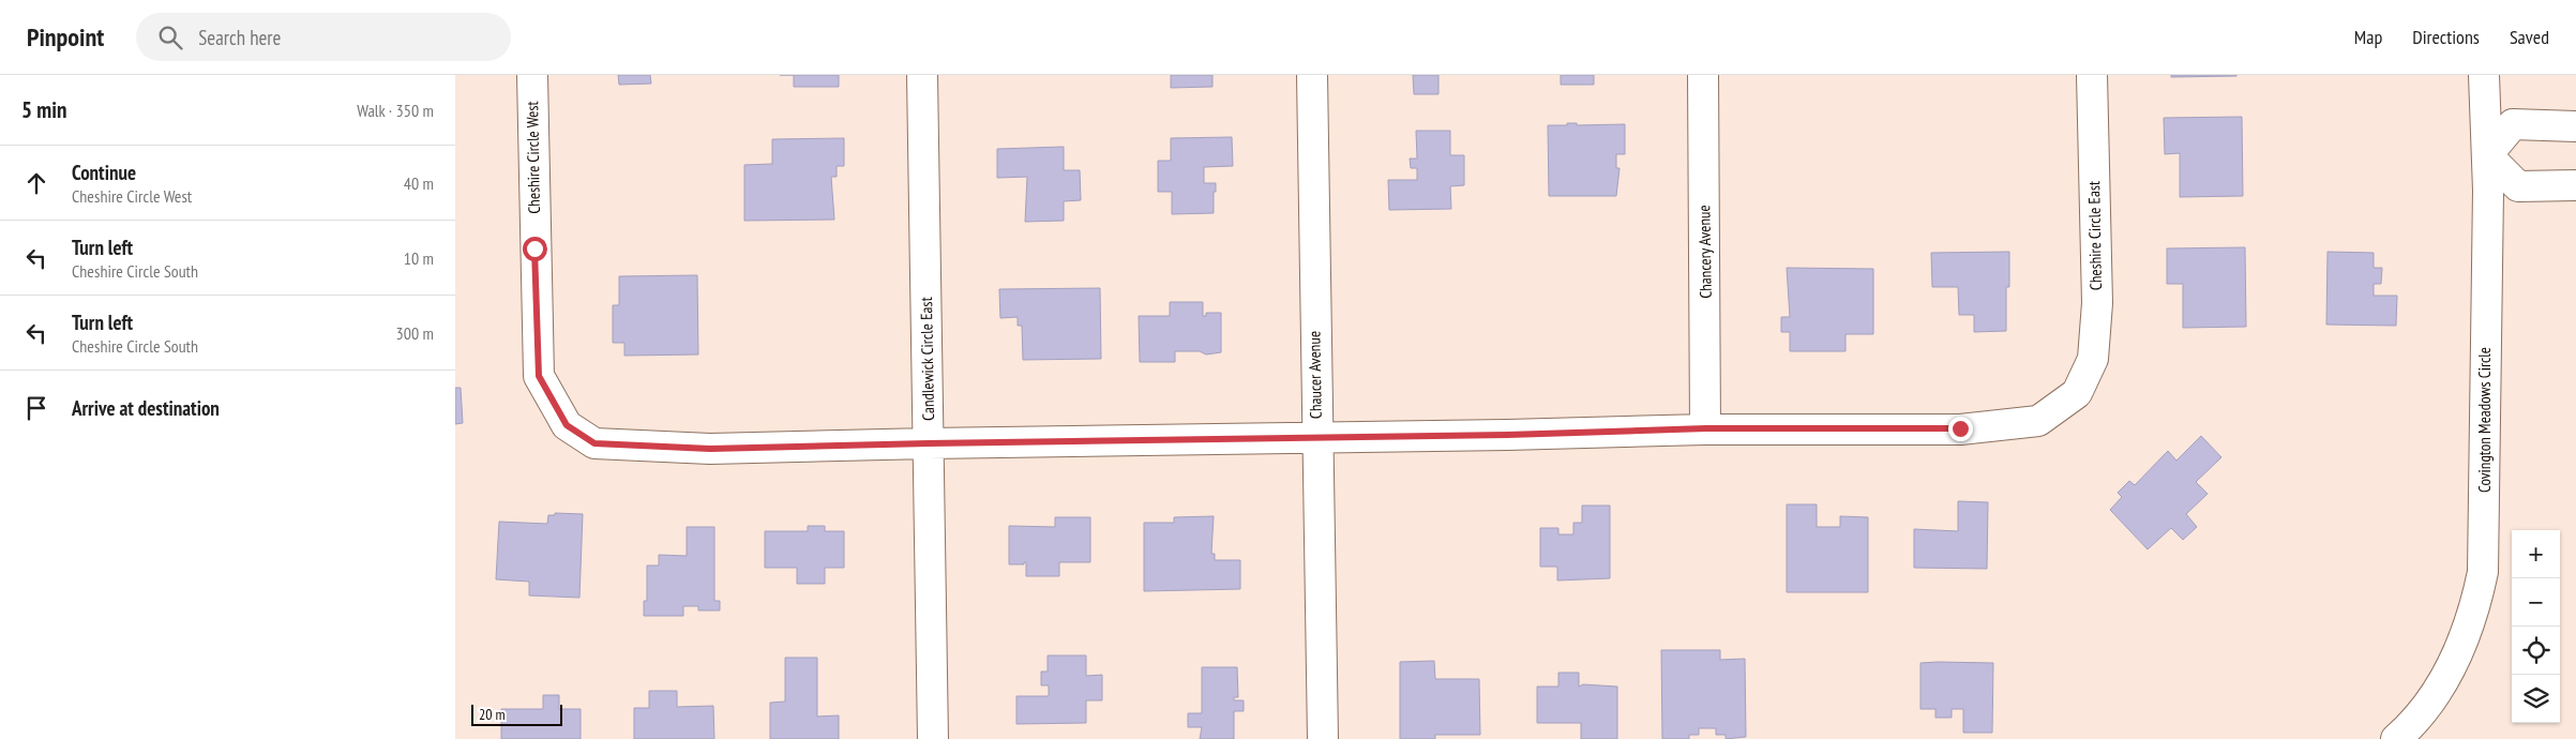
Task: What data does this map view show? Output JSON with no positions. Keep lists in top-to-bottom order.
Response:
{
  "streets": {
    "street": [
      "Cheshire Circle West",
      "Cheshire Circle East",
      "Chancery Avenue",
      "Candlewick Circle East",
      "Chaucer Avenue",
      "Covington Meadows Circle"
    ]
  },
  "crossings": [
    ["Cheshire Circle West", "Candlewick Circle East"],
    ["Cheshire Circle East", "Chancery Avenue"]
  ],
  "scale_bar": "20 m",
  "page": {
    "header": "Pinpoint",
    "search": "Search here",
    "nav": ["Map", "Directions", "Saved"],
    "heading": ["5 min", "Walk · 350 m"],
    "list": [
      ["Continue", "Cheshire Circle West", "40 m"],
      ["Turn left", "Cheshire Circle South", "10 m"],
      ["Turn left", "Cheshire Circle South", "300 m"],
      "Arrive at destination"
    ],
    "map_buttons": ["+", "−"],
    "scale": "20 m"
  }
}
